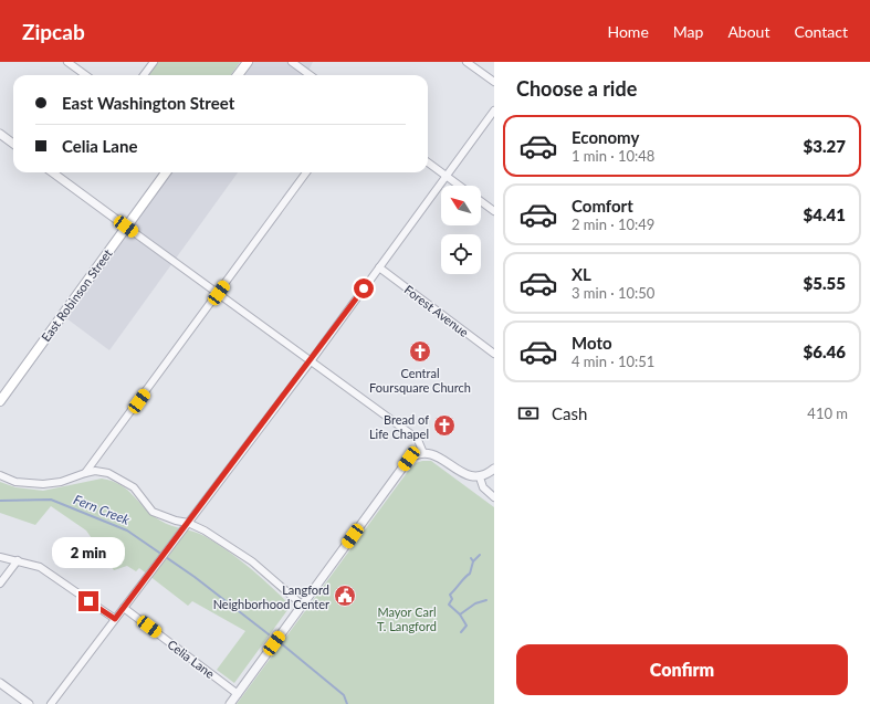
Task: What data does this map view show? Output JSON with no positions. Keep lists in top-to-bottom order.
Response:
{
  "streets": {
    "main road": ["East Robinson Street"],
    "street": ["Forest Avenue", "Celia Lane"]
  },
  "water": ["Fern Creek"],
  "parks": ["Mayor Carl T. Langford"],
  "places": {
    "church": ["Central Foursquare Church", "Bread of Life Chapel"],
    "public building": ["Langford Neighborhood Center"]
  },
  "north": "top left",
  "page": {
    "header": "Zipcab",
    "nav": [
      "Home",
      "Map",
      "About",
      "Contact"
    ],
    "heading": "Choose a ride",
    "banner": ["East Washington Street", "Celia Lane"],
    "list": [
      {
        "name": "Economy",
        "note": "1 min · 10:48",
        "value": "$3.27"
      },
      {
        "name": "Comfort",
        "note": "2 min · 10:49",
        "value": "$4.41"
      },
      {
        "name": "XL",
        "note": "3 min · 10:50",
        "value": "$5.55"
      },
      {
        "name": "Moto",
        "note": "4 min · 10:51",
        "value": "$6.46"
      }
    ],
    "pay": ["Cash", "410 m"],
    "bubble": "2 min",
    "buttons": "Confirm"
  }
}
